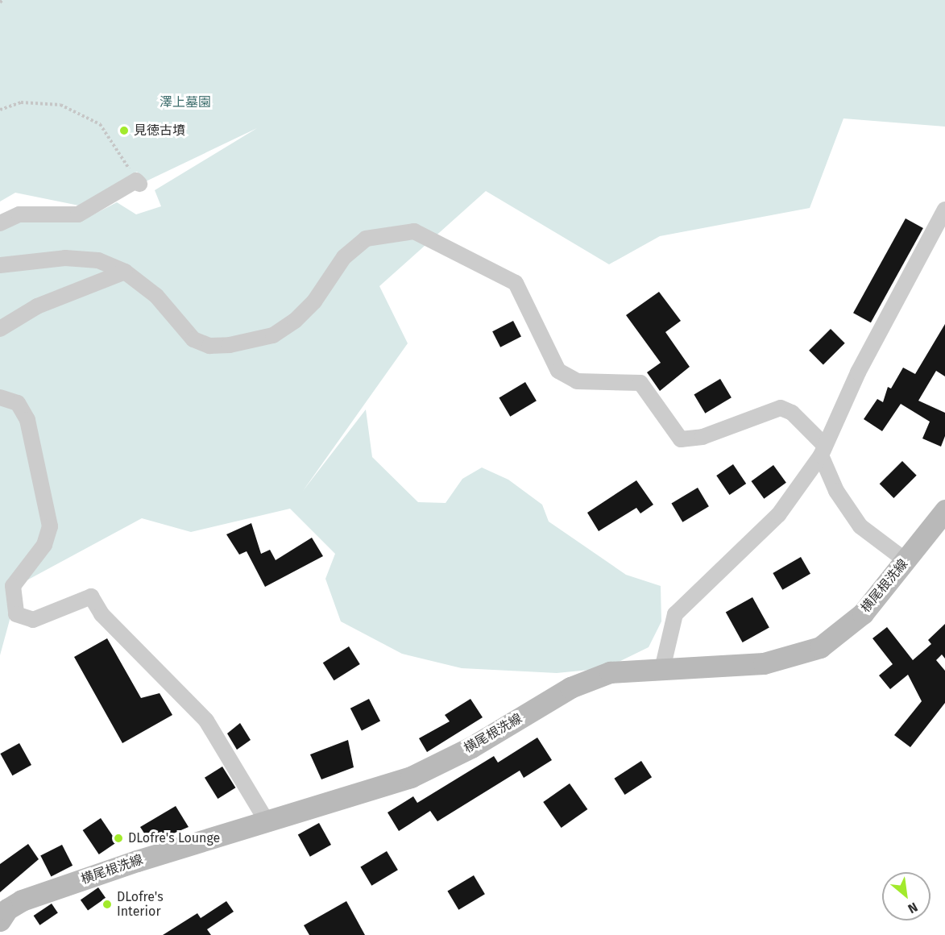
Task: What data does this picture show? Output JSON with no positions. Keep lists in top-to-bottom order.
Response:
{
  "streets": {
    "main road": ["横尾根洗線"]
  },
  "parks": ["澤上墓園"],
  "places": ["見徳古墳", "DLofre's Lounge", "DLofre's Interior"],
  "north": "bottom right"
}
